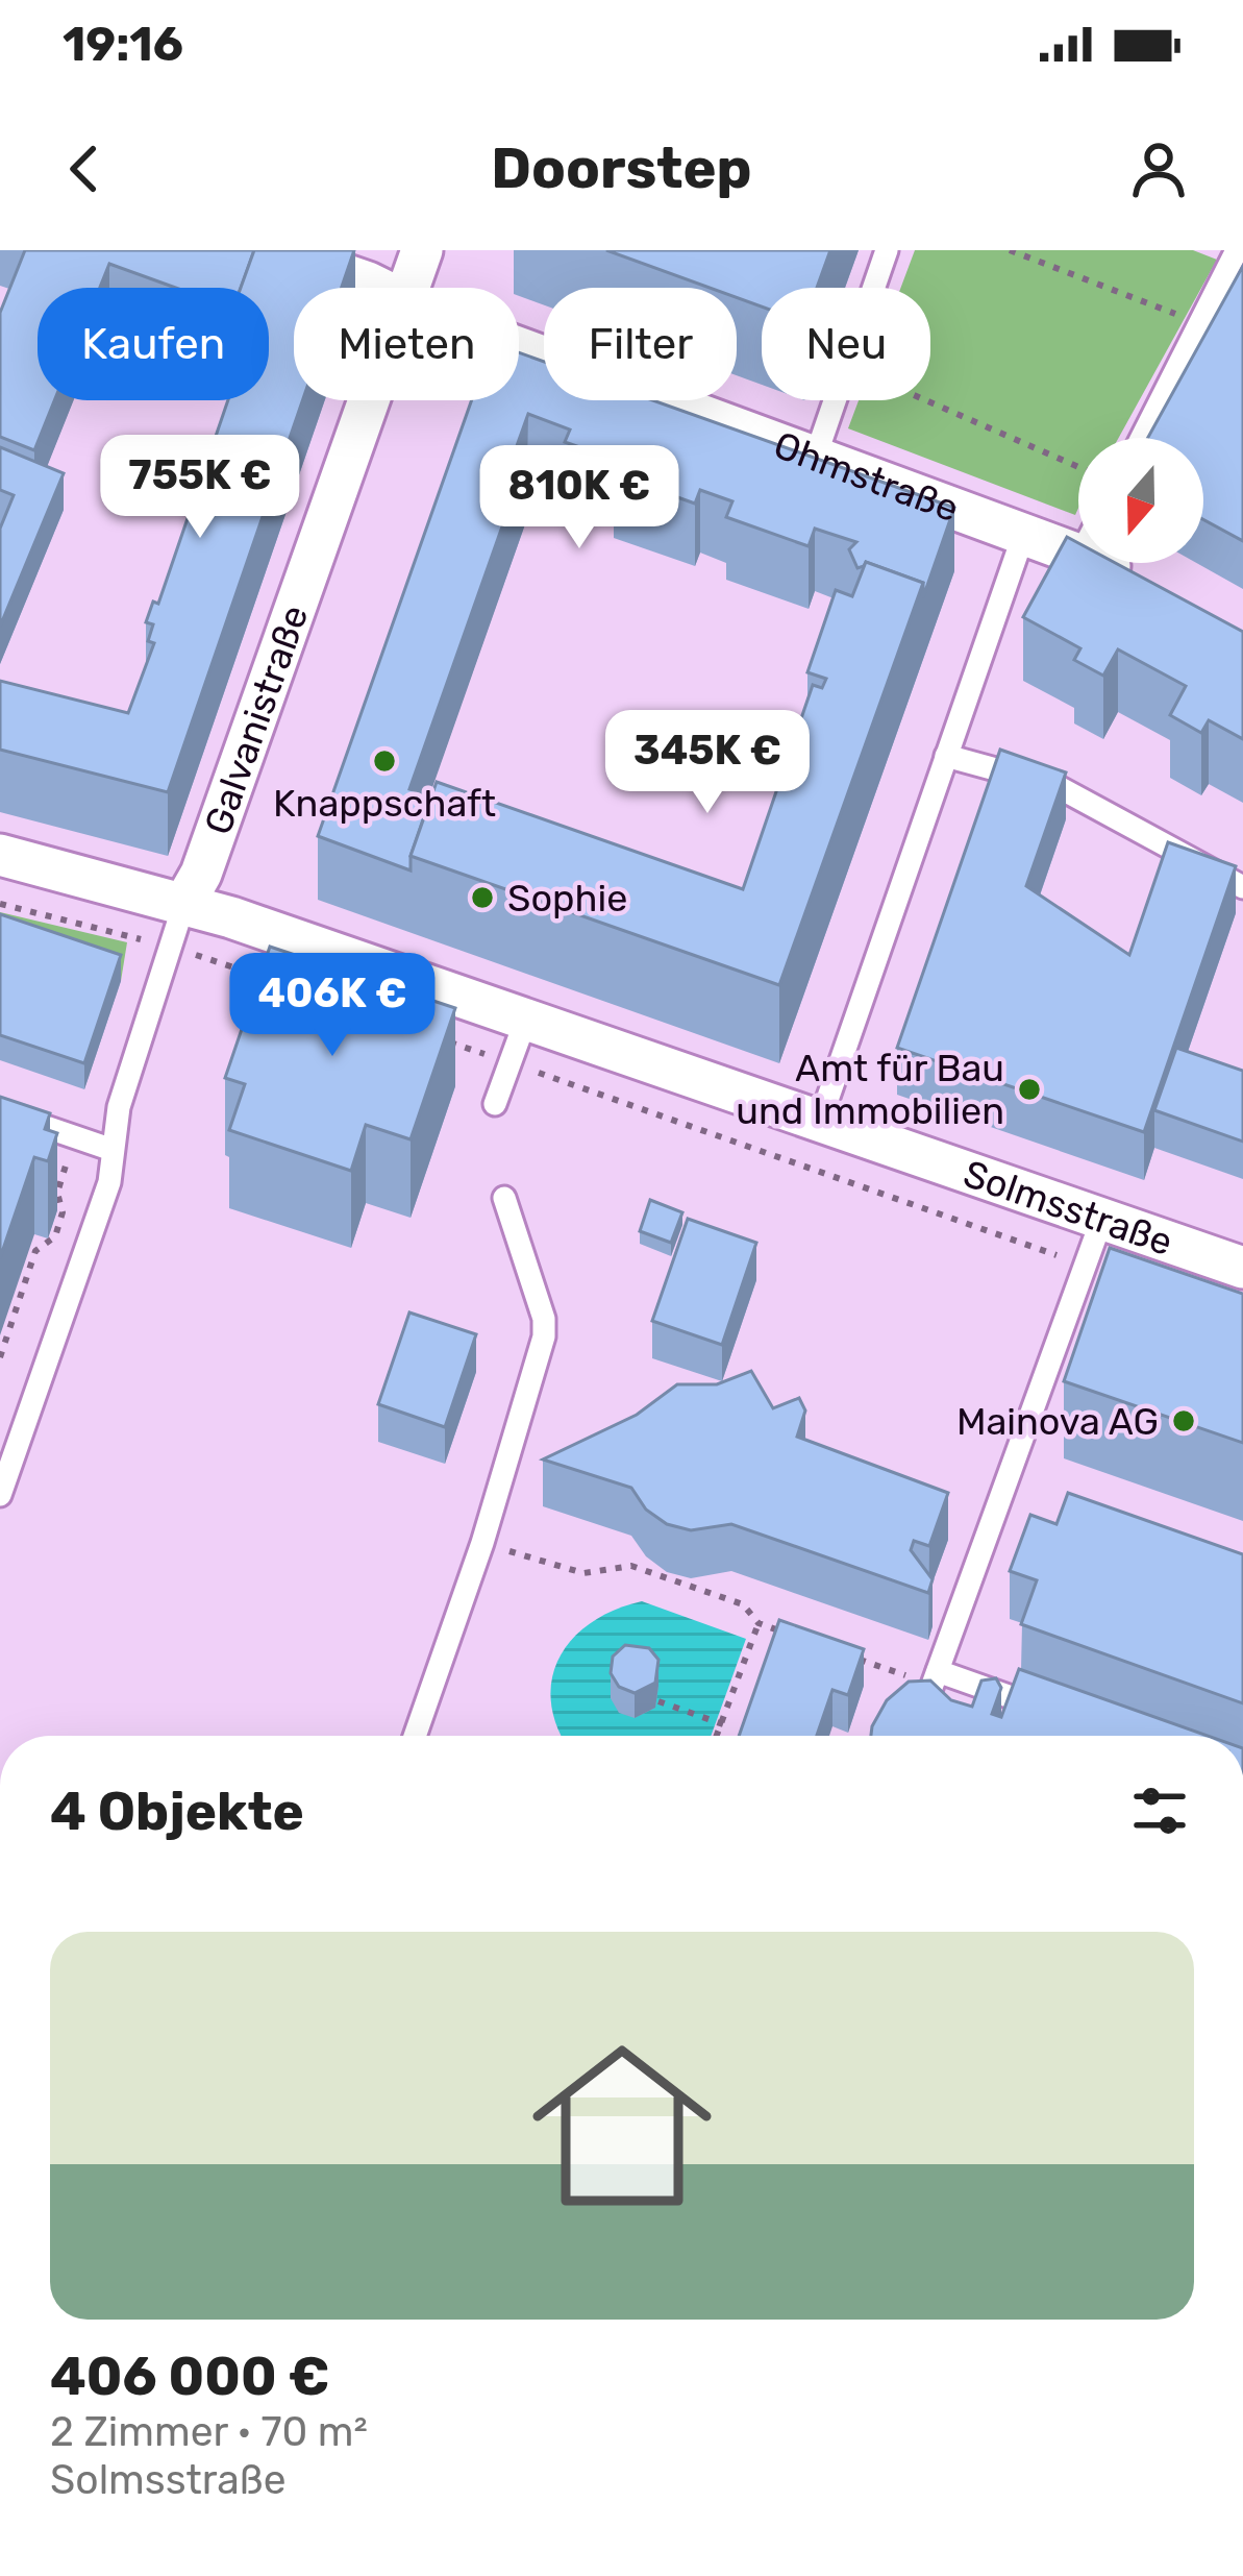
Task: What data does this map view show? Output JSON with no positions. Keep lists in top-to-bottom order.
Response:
{
  "streets": {
    "street": ["Ohmstraße", "Galvanistraße", "Solmsstraße"]
  },
  "crossings": [
    ["Galvanistraße", "Solmsstraße"]
  ],
  "places": [
    "Knappschaft",
    "Sophie",
    "Amt für Bau und Immobilien",
    "Mainova AG"
  ],
  "north": "bottom",
  "page": {
    "status": "19:16",
    "header": "Doorstep",
    "chip": [
      "Kaufen",
      "Mieten",
      "Filter",
      "Neu"
    ],
    "price": [
      "755K €",
      "810K €",
      "345K €",
      "406K €"
    ],
    "heading": "4 Objekte",
    "list": [
      {
        "name": "406 000 €",
        "note": "2 Zimmer · 70 m² · Solmsstraße"
      }
    ]
  }
}
